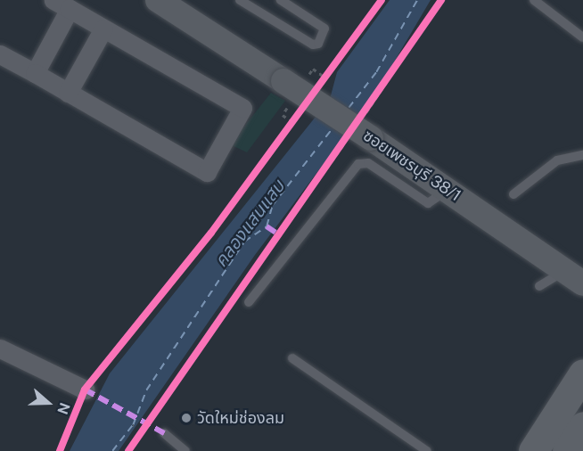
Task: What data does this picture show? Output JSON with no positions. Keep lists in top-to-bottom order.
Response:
{
  "streets": {
    "street": ["ซอยเพชรบุรี 38/1"]
  },
  "water": ["คลองแสนแสบ"],
  "places": ["วัดใหม่ช่องลม"],
  "north": "right"
}
